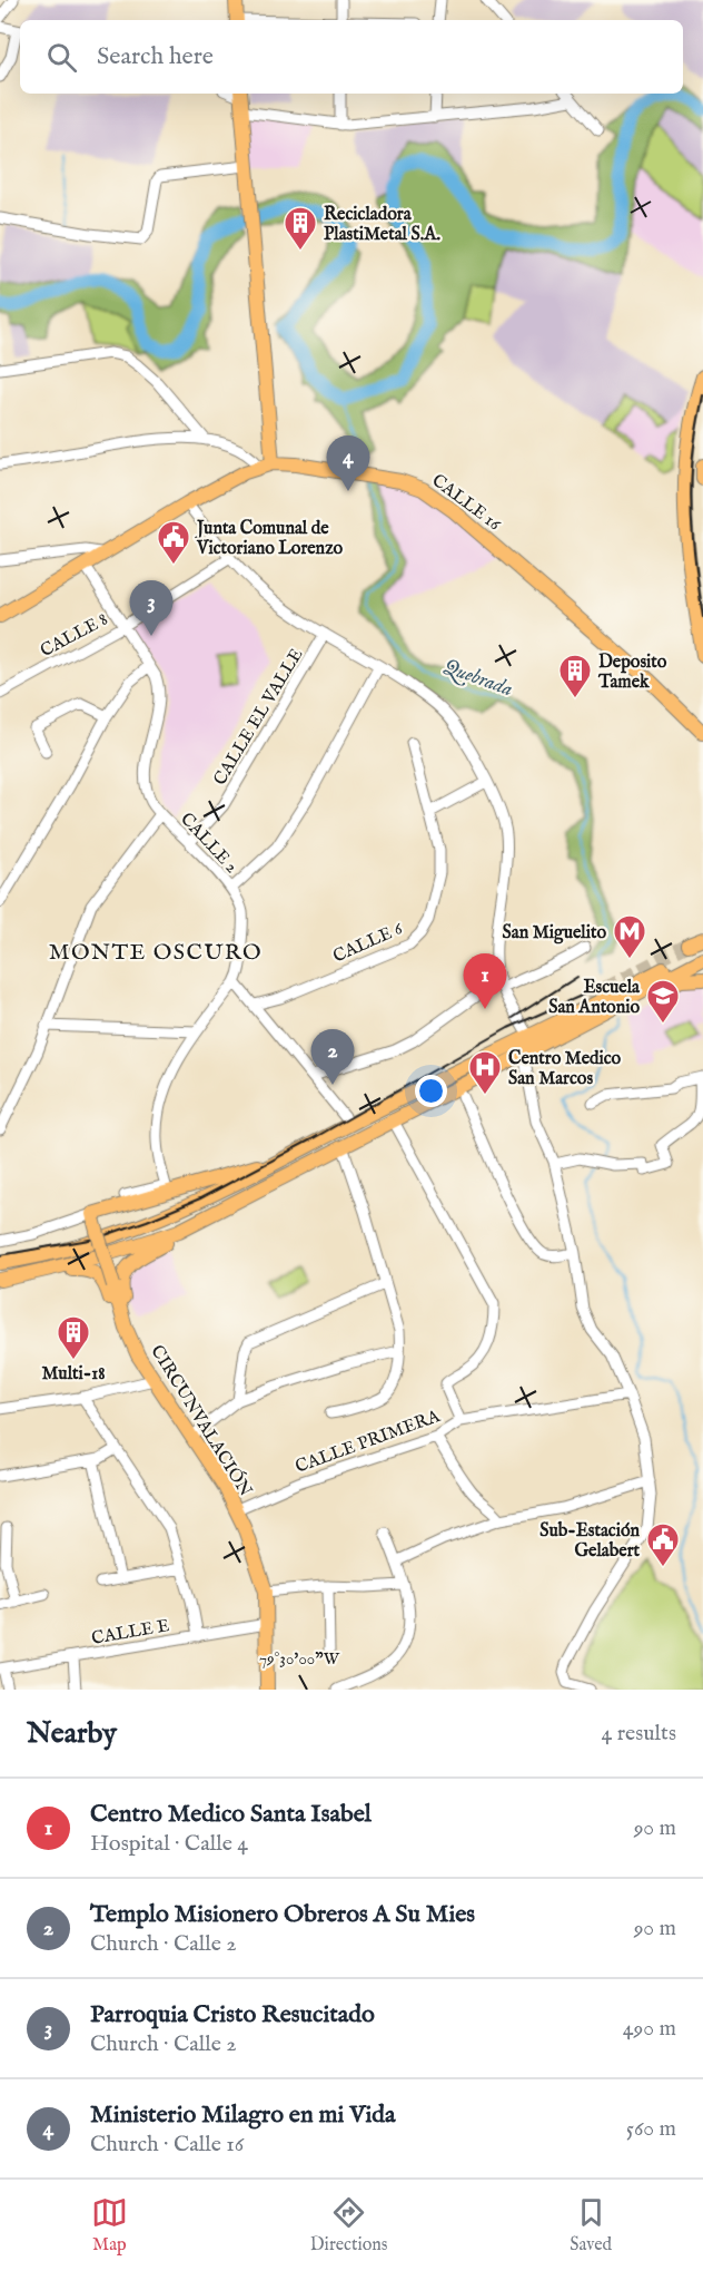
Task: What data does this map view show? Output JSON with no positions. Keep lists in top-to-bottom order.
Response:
{
  "streets": {
    "main road": ["CALLE 16", "CIRCUNVALACIÓN"],
    "street": [
      "CALLE 8",
      "CALLE EL VALLE",
      "CALLE 2",
      "CALLE 6",
      "CALLE PRIMERA",
      "CALLE E"
    ]
  },
  "crossings": [
    ["CALLE 16", "CALLE 2"],
    ["CALLE 8", "CALLE 2"],
    ["CALLE EL VALLE", "CALLE 2"],
    ["CIRCUNVALACIÓN", "CALLE PRIMERA"],
    ["CIRCUNVALACIÓN", "CALLE E"]
  ],
  "districts": ["MONTE OSCURO"],
  "water": ["Quebrada"],
  "places": {
    "building": ["Recicladora PlastiMetal S.A.", "Deposito Tamek", "Multi-18"],
    "public building": ["Junta Comunal de Victoriano Lorenzo", "Sub-Estación Gelabert"],
    "metro station": ["San Miguelito"],
    "school or university": ["Escuela San Antonio"],
    "hospital": ["Centro Medico San Marcos"]
  },
  "page": {
    "search": "Search here",
    "pins": [
      "4",
      "3",
      "1",
      "2"
    ],
    "heading": ["Nearby", "4 results"],
    "list": [
      {
        "mark": "1",
        "name": "Centro Medico Santa Isabel",
        "note": "Hospital · Calle 4",
        "value": "90 m"
      },
      {
        "mark": "2",
        "name": "Templo Misionero Obreros A Su Mies",
        "note": "Church · Calle 2",
        "value": "90 m"
      },
      {
        "mark": "3",
        "name": "Parroquia Cristo Resucitado",
        "note": "Church · Calle 2",
        "value": "490 m"
      },
      {
        "mark": "4",
        "name": "Ministerio Milagro en mi Vida",
        "note": "Church · Calle 16",
        "value": "560 m"
      }
    ],
    "nav": ["Map", "Directions", "Saved"]
  },
  "coordinates": ["79°30'00\"W"]
}
